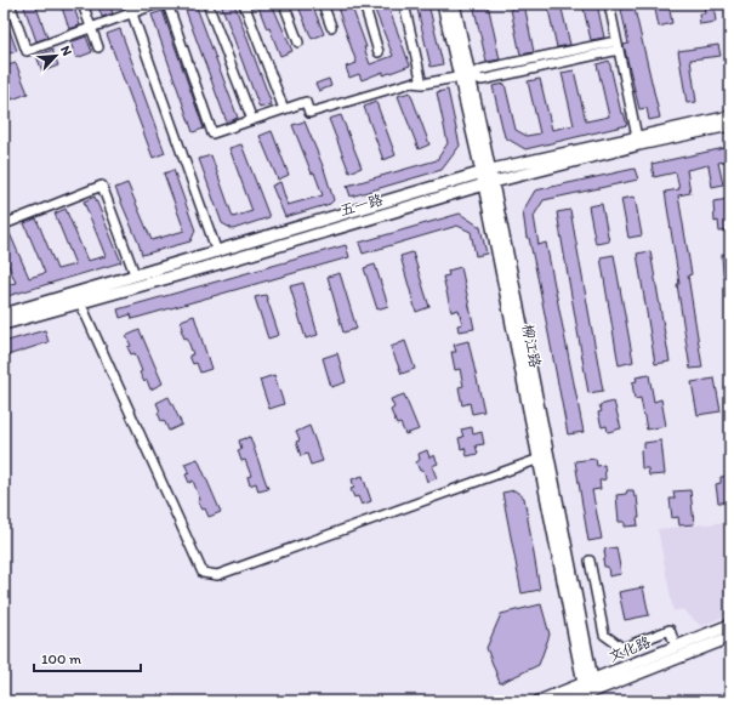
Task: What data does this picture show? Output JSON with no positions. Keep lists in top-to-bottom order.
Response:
{
  "streets": {
    "street": ["五一路", "柳江路", "文化路"]
  },
  "crossings": [
    ["五一路", "柳江路"],
    ["柳江路", "文化路"]
  ],
  "scale_bar": "100 m",
  "north": "top right"
}
